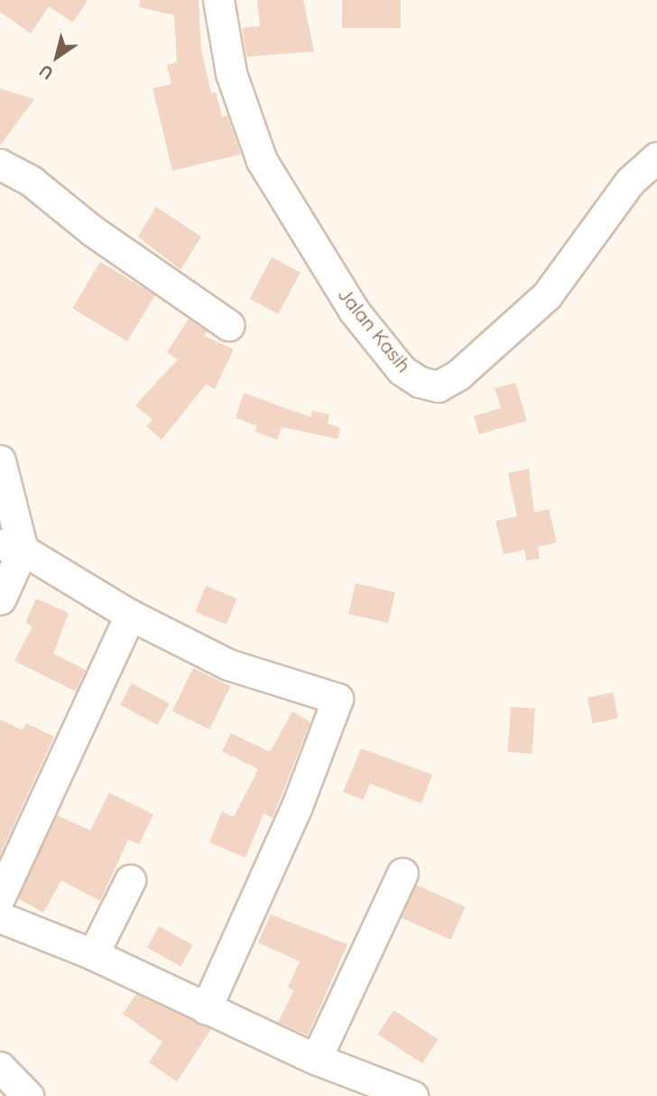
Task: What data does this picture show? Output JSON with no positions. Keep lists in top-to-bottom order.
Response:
{
  "streets": {
    "street": ["Jalan Kasih"]
  },
  "north": "bottom left"
}
